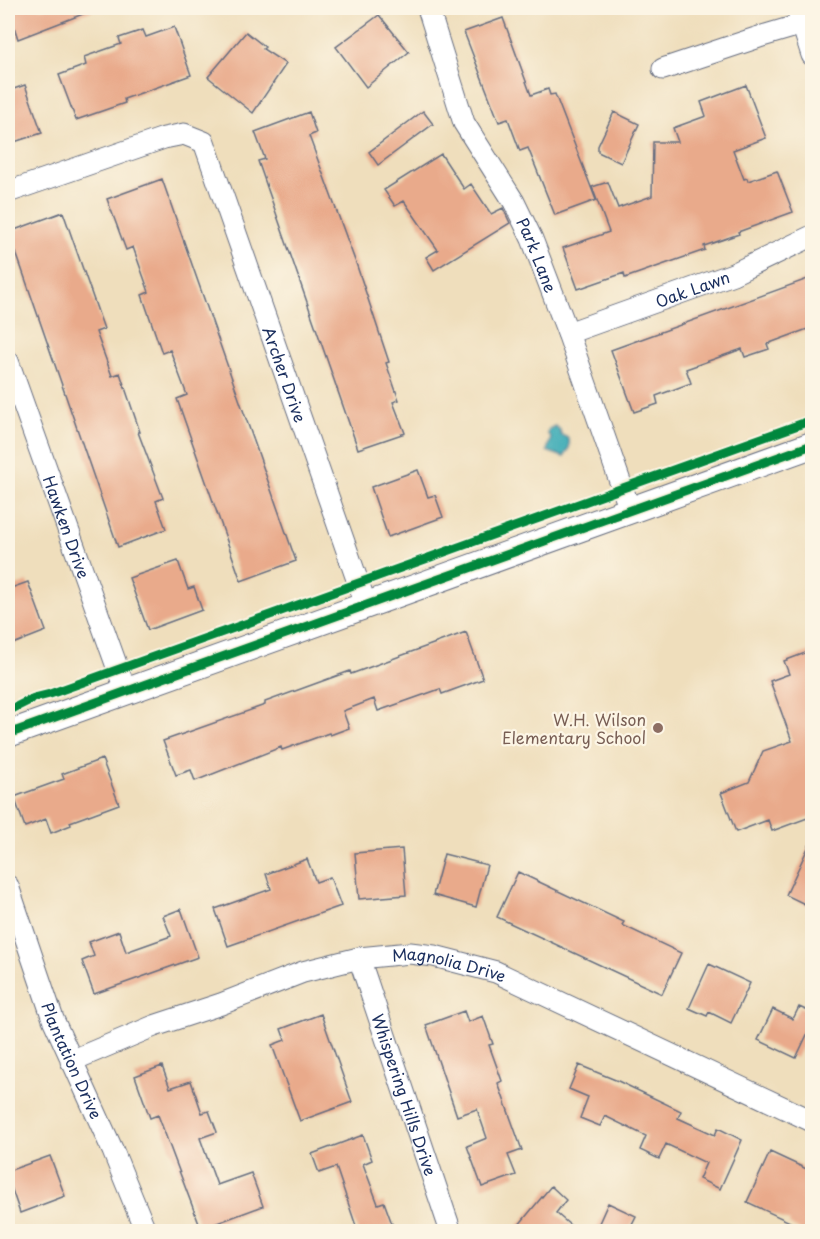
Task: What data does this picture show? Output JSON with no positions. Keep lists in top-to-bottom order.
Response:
{
  "streets": {
    "street": [
      "Park Lane",
      "Oak Lawn",
      "Archer Drive",
      "Hawken Drive",
      "Magnolia Drive",
      "Plantation Drive",
      "Whispering Hills Drive"
    ]
  },
  "crossings": [
    ["Park Lane", "Oak Lawn"],
    ["Magnolia Drive", "Plantation Drive"],
    ["Magnolia Drive", "Whispering Hills Drive"]
  ],
  "places": ["W.H. Wilson Elementary School"]
}
